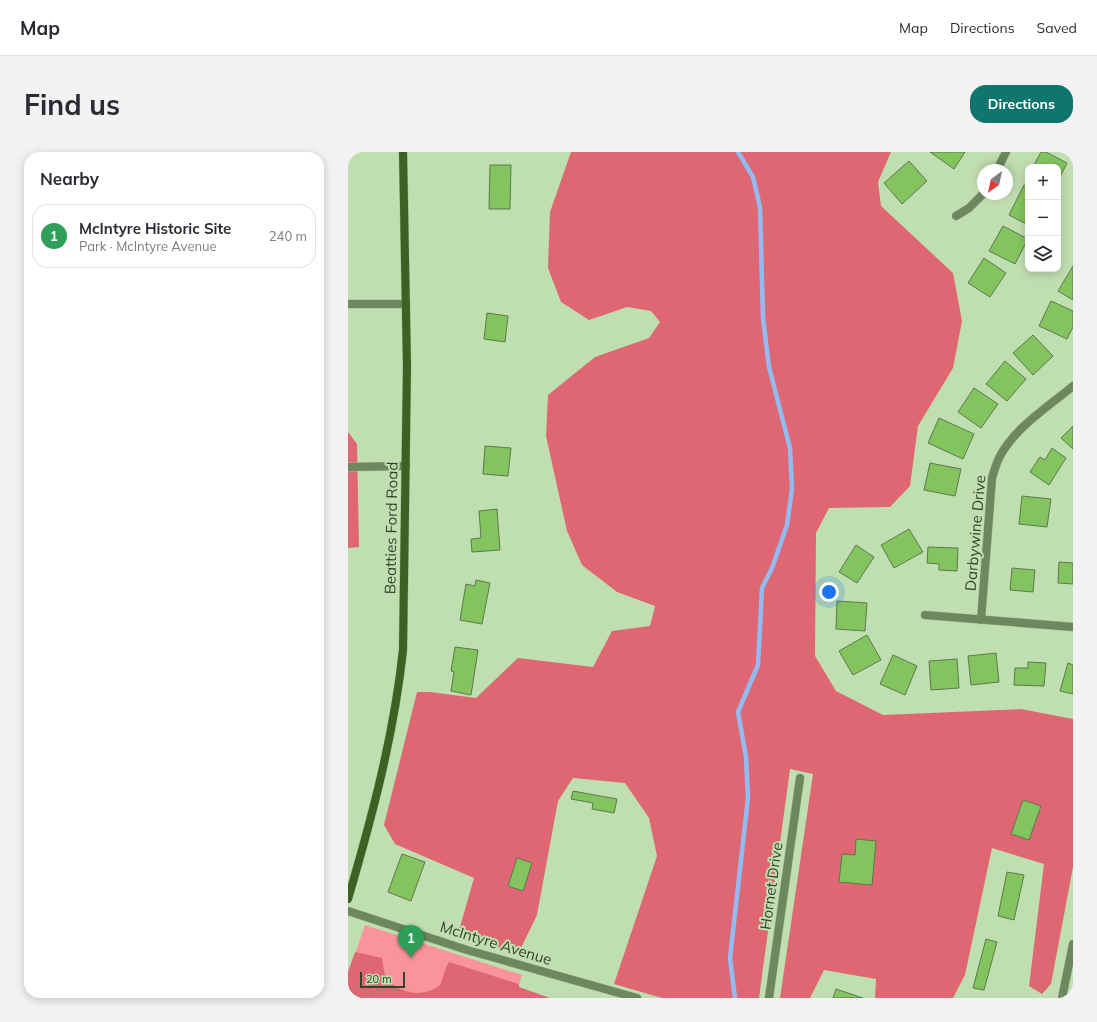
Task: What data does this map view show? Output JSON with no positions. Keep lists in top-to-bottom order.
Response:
{
  "streets": {
    "main road": ["Beatties Ford Road"],
    "street": ["Darbywine Drive", "Hornet Drive", "McIntyre Avenue"]
  },
  "scale_bar": "20 m",
  "north": "bottom left",
  "page": {
    "header": "Map",
    "nav": ["Map", "Directions", "Saved"],
    "buttons": "Directions",
    "title": "Find us",
    "heading": "Nearby",
    "map_buttons": ["+", "−"],
    "list": [
      {
        "mark": "1",
        "name": "McIntyre Historic Site",
        "note": "Park · McIntyre Avenue",
        "value": "240 m"
      }
    ],
    "pins": "1",
    "scale": "20 m"
  }
}
